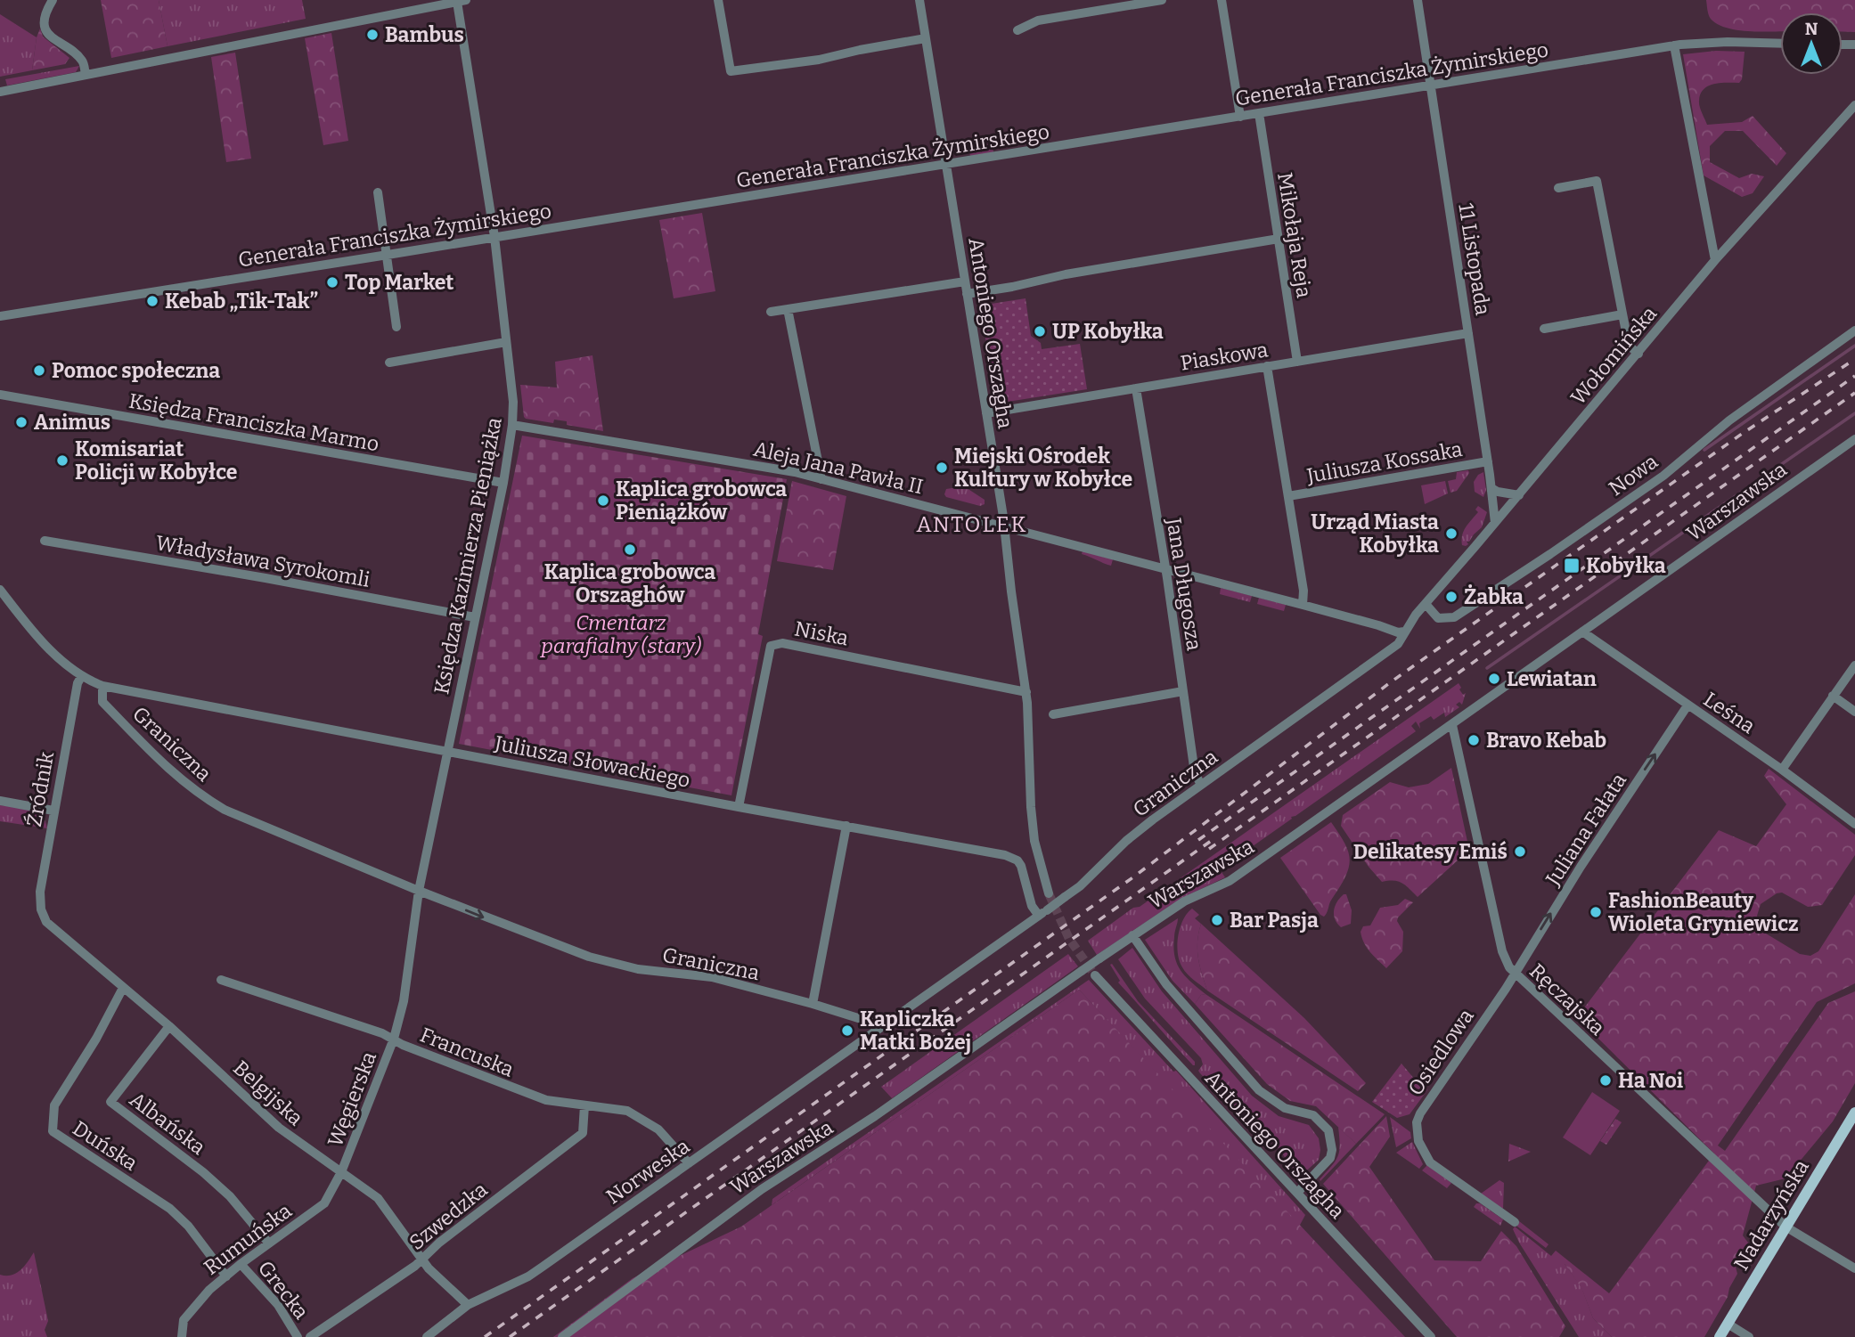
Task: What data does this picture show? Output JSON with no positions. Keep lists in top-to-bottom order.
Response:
{
  "streets": {
    "main road": ["Nadarzyńska"],
    "street": [
      "Generała Franciszka Żymirskiego",
      "Mikołaja Reja",
      "11 Listopada",
      "Antoniego Orszagha",
      "Wołomińska",
      "Piaskowa",
      "Księdza Franciszka Marmo",
      "Juliusza Kossaka",
      "Aleja Jana Pawła II",
      "Nowa",
      "Warszawska",
      "Księdza Kazimierza Pieniążka",
      "Władysława Syrokomli",
      "Jana Długosza",
      "Niska",
      "Leśna",
      "Graniczna",
      "Juliusza Słowackiego",
      "Źródnik",
      "Juliana Fałata",
      "Ręczajska",
      "Francuska",
      "Osiedlowa",
      "Belgijska",
      "Węgierska",
      "Albańska",
      "Duńska",
      "Norweska",
      "Szwedzka",
      "Rumuńska",
      "Grecka"
    ]
  },
  "crossings": [
    ["Generała Franciszka Żymirskiego", "Mikołaja Reja"],
    ["Generała Franciszka Żymirskiego", "11 Listopada"],
    ["Generała Franciszka Żymirskiego", "Antoniego Orszagha"],
    ["Generała Franciszka Żymirskiego", "Księdza Kazimierza Pieniążka"],
    ["Mikołaja Reja", "Piaskowa"],
    ["11 Listopada", "Wołomińska"],
    ["11 Listopada", "Piaskowa"],
    ["11 Listopada", "Juliusza Kossaka"],
    ["Antoniego Orszagha", "Piaskowa"],
    ["Antoniego Orszagha", "Aleja Jana Pawła II"],
    ["Antoniego Orszagha", "Niska"],
    ["Wołomińska", "Aleja Jana Pawła II"],
    ["Wołomińska", "Nowa"],
    ["Wołomińska", "Graniczna"],
    ["Piaskowa", "Jana Długosza"],
    ["Księdza Franciszka Marmo", "Księdza Kazimierza Pieniążka"],
    ["Aleja Jana Pawła II", "Księdza Kazimierza Pieniążka"],
    ["Aleja Jana Pawła II", "Jana Długosza"],
    ["Aleja Jana Pawła II", "Graniczna"],
    ["Warszawska", "Leśna"],
    ["Warszawska", "Ręczajska"],
    ["Księdza Kazimierza Pieniążka", "Władysława Syrokomli"],
    ["Księdza Kazimierza Pieniążka", "Graniczna"],
    ["Księdza Kazimierza Pieniążka", "Juliusza Słowackiego"],
    ["Księdza Kazimierza Pieniążka", "Francuska"],
    ["Księdza Kazimierza Pieniążka", "Węgierska"],
    ["Jana Długosza", "Graniczna"],
    ["Niska", "Juliusza Słowackiego"],
    ["Leśna", "Juliana Fałata"],
    ["Graniczna", "Juliusza Słowackiego"],
    ["Graniczna", "Norweska"],
    ["Źródnik", "Belgijska"],
    ["Juliana Fałata", "Ręczajska"],
    ["Juliana Fałata", "Osiedlowa"],
    ["Ręczajska", "Osiedlowa"],
    ["Ręczajska", "Nadarzyńska"],
    ["Francuska", "Węgierska"],
    ["Francuska", "Norweska"],
    ["Francuska", "Szwedzka"],
    ["Belgijska", "Węgierska"],
    ["Belgijska", "Albańska"],
    ["Belgijska", "Duńska"],
    ["Belgijska", "Norweska"],
    ["Belgijska", "Szwedzka"],
    ["Belgijska", "Rumuńska"],
    ["Węgierska", "Rumuńska"],
    ["Albańska", "Rumuńska"],
    ["Duńska", "Rumuńska"],
    ["Rumuńska", "Grecka"]
  ],
  "one_way": ["Juliana Fałata"],
  "districts": ["ANTOLEK"],
  "parks": ["Cmentarz parafialny (stary)"],
  "places": {
    "other": [
      "Bambus",
      "Top Market",
      "Kebab „Tik-Tak”",
      "UP Kobyłka",
      "Pomoc społeczna",
      "Animus",
      "Komisariat Policji w Kobyłce",
      "Miejski Ośrodek Kultury w Kobyłce",
      "Kaplica grobowca Pieniążków",
      "Urząd Miasta Kobyłka",
      "Kaplica grobowca Orszaghów",
      "Żabka",
      "Lewiatan",
      "Bravo Kebab",
      "Delikatesy Emiś",
      "FashionBeauty Wioleta Gryniewicz",
      "Bar Pasja",
      "Kapliczka Matki Bożej",
      "Ha Noi"
    ],
    "transit": ["Kobyłka"]
  },
  "north": "top"
}
